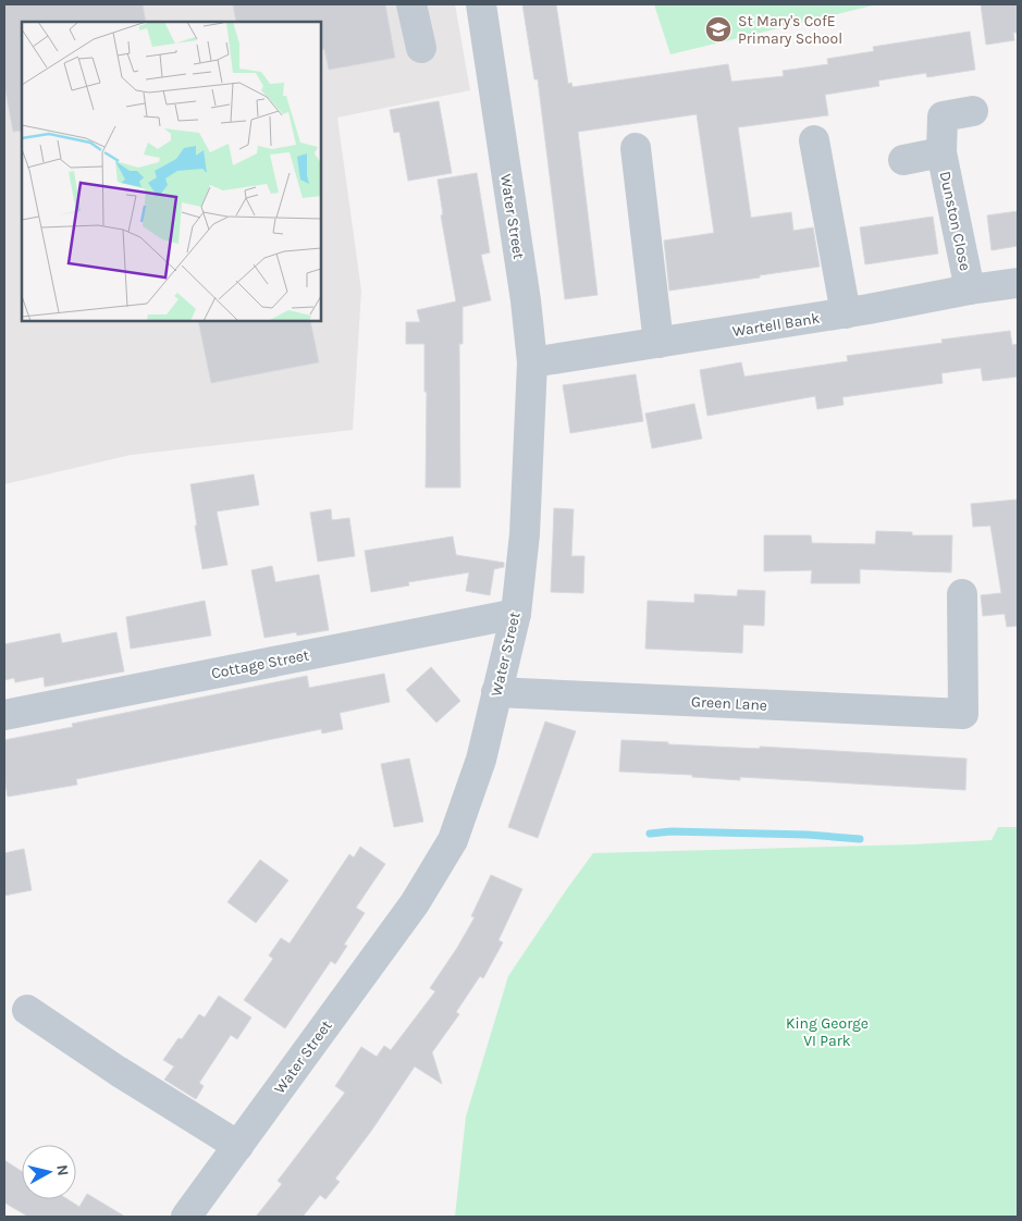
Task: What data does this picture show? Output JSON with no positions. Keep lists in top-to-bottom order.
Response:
{
  "streets": {
    "street": [
      "Water Street",
      "Dunston Close",
      "Wartell Bank",
      "Cottage Street",
      "Green Lane"
    ]
  },
  "crossings": [
    ["Water Street", "Wartell Bank"],
    ["Water Street", "Cottage Street"],
    ["Water Street", "Green Lane"],
    ["Dunston Close", "Wartell Bank"]
  ],
  "parks": ["King George VI Park"],
  "places": {
    "school or university": ["St Mary's CofE Primary School"]
  },
  "north": "right"
}
